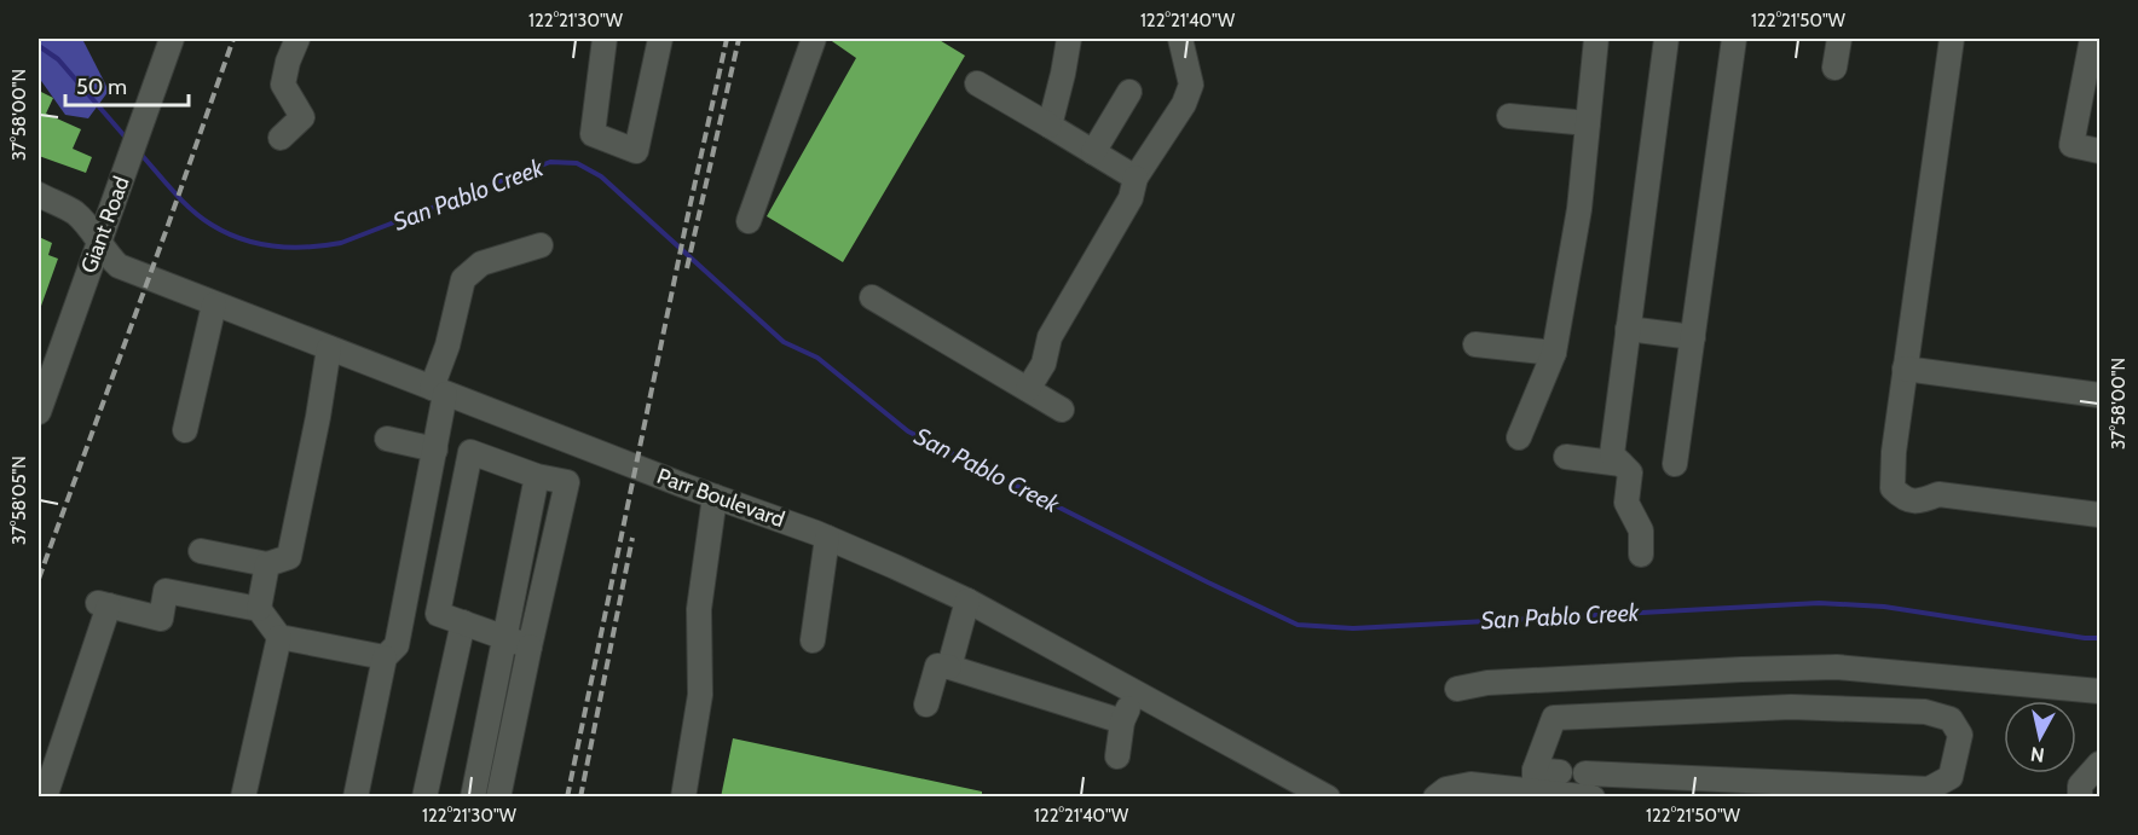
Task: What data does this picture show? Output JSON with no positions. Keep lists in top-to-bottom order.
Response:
{
  "streets": {
    "street": ["Giant Road", "Parr Boulevard"]
  },
  "crossings": [
    ["Giant Road", "Parr Boulevard"]
  ],
  "water": ["San Pablo Creek"],
  "scale_bar": "50 m",
  "north": "bottom",
  "coordinates": [
    "122°21'30\"W",
    "122°21'40\"W",
    "122°21'50\"W",
    "37°58'00\"N",
    "37°58'05\"N"
  ]
}
